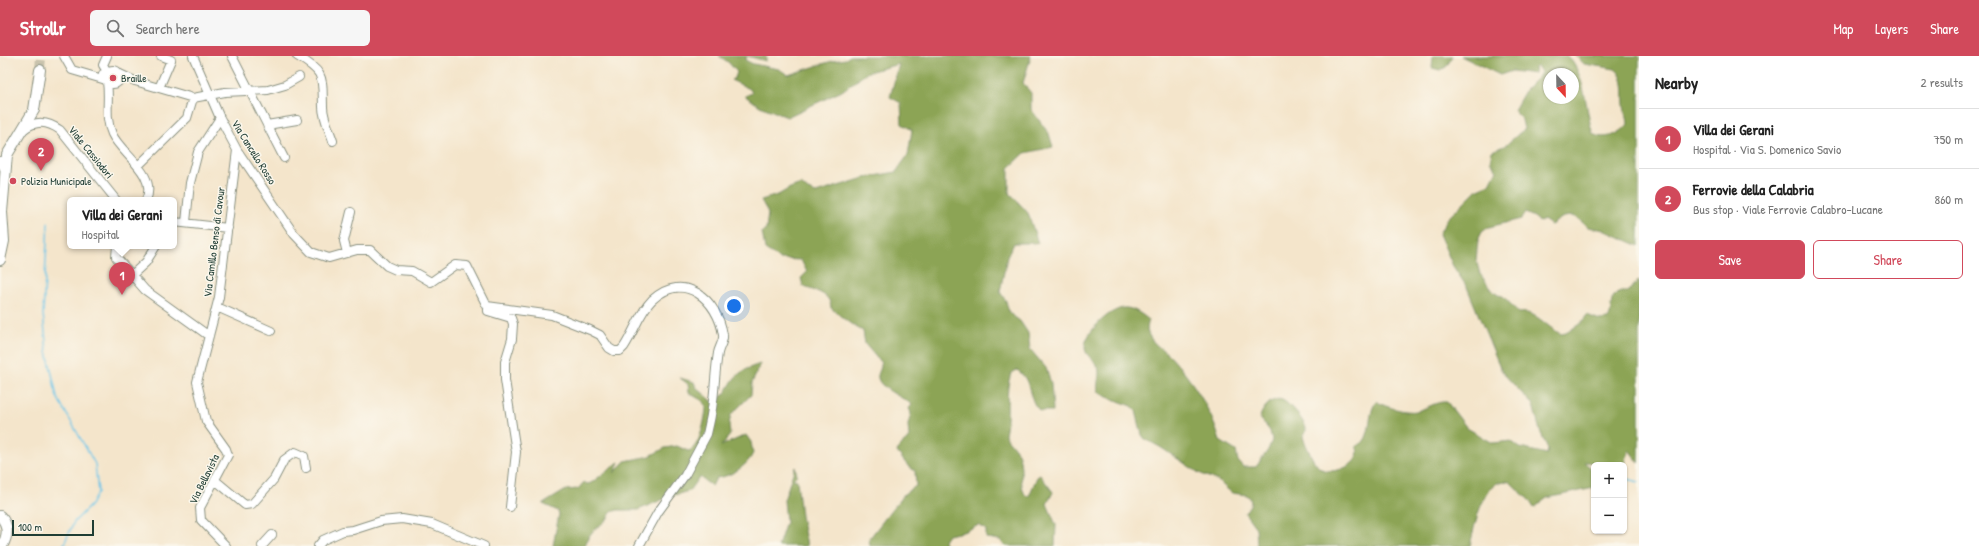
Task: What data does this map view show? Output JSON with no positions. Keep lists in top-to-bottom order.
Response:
{
  "streets": {
    "street": [
      "Viale Cassiodori",
      "Via Cancello Rosso",
      "Via Camillo Benso di Cavour",
      "Via Bellavista"
    ]
  },
  "crossings": [
    ["Via Cancello Rosso", "Via Camillo Benso di Cavour"],
    ["Via Camillo Benso di Cavour", "Via Bellavista"]
  ],
  "places": ["Braille", "Polizia Municipale"],
  "scale_bar": "100 m",
  "north": "bottom",
  "page": {
    "header": "Strollr",
    "search": "Search here",
    "nav": ["Map", "Layers", "Share"],
    "heading": ["Nearby", "2 results"],
    "list": [
      {
        "mark": "1",
        "name": "Villa dei Gerani",
        "note": "Hospital · Via S. Domenico Savio",
        "value": "750 m"
      },
      {
        "mark": "2",
        "name": "Ferrovie della Calabria",
        "note": "Bus stop · Viale Ferrovie Calabro-Lucane",
        "value": "860 m"
      }
    ],
    "pins": ["2", "1"],
    "popup": ["Villa dei Gerani", "Hospital"],
    "buttons": ["Save", "Share"],
    "map_buttons": ["+", "−"],
    "scale": "100 m"
  }
}
